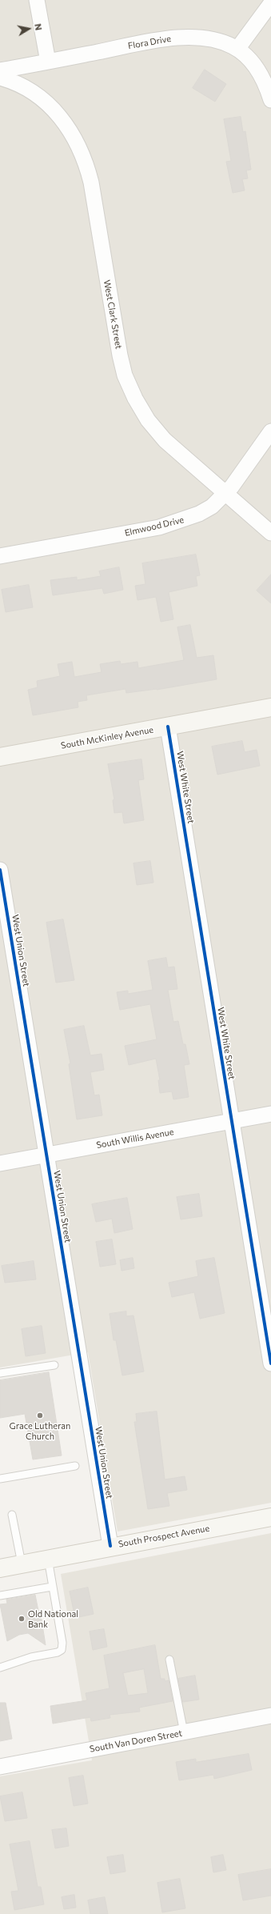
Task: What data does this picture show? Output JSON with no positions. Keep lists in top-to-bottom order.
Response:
{
  "streets": {
    "main road": ["South McKinley Avenue", "South Prospect Avenue"],
    "street": [
      "Flora Drive",
      "West Clark Street",
      "Elmwood Drive",
      "West White Street",
      "West Union Street",
      "South Willis Avenue",
      "South Van Doren Street"
    ]
  },
  "crossings": [
    ["West Clark Street", "Elmwood Drive"],
    ["South McKinley Avenue", "West White Street"],
    ["West White Street", "South Willis Avenue"],
    ["West Union Street", "South Willis Avenue"],
    ["West Union Street", "South Prospect Avenue"]
  ],
  "places": ["Grace Lutheran Church", "Old National Bank"],
  "north": "right"
}
